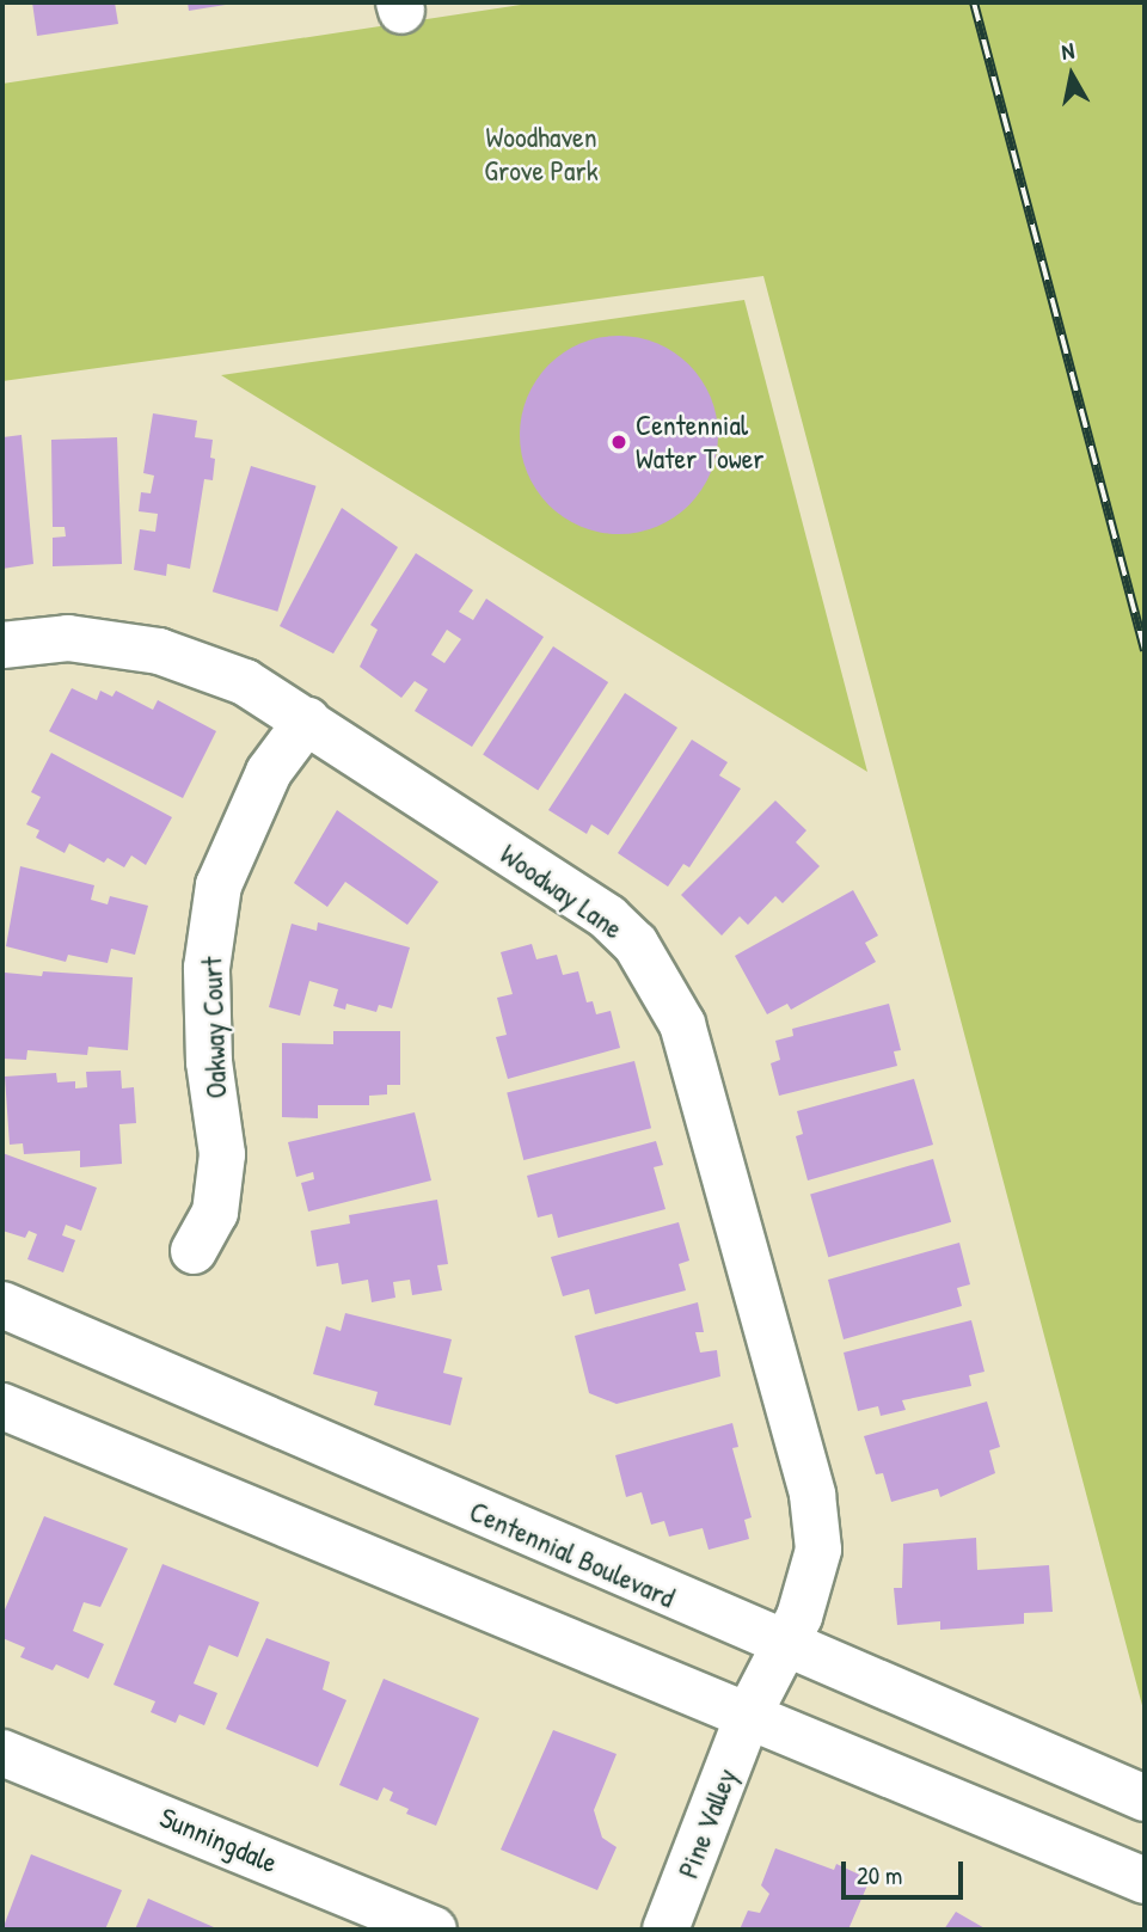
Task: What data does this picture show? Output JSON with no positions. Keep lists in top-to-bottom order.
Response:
{
  "streets": {
    "street": [
      "Woodway Lane",
      "Oakway Court",
      "Centennial Boulevard",
      "Pine Valley",
      "Sunningdale"
    ]
  },
  "crossings": [
    ["Woodway Lane", "Oakway Court"],
    ["Woodway Lane", "Centennial Boulevard"],
    ["Woodway Lane", "Pine Valley"]
  ],
  "parks": ["Woodhaven Grove Park"],
  "places": ["Centennial Water Tower"],
  "scale_bar": "20 m",
  "north": "top"
}
